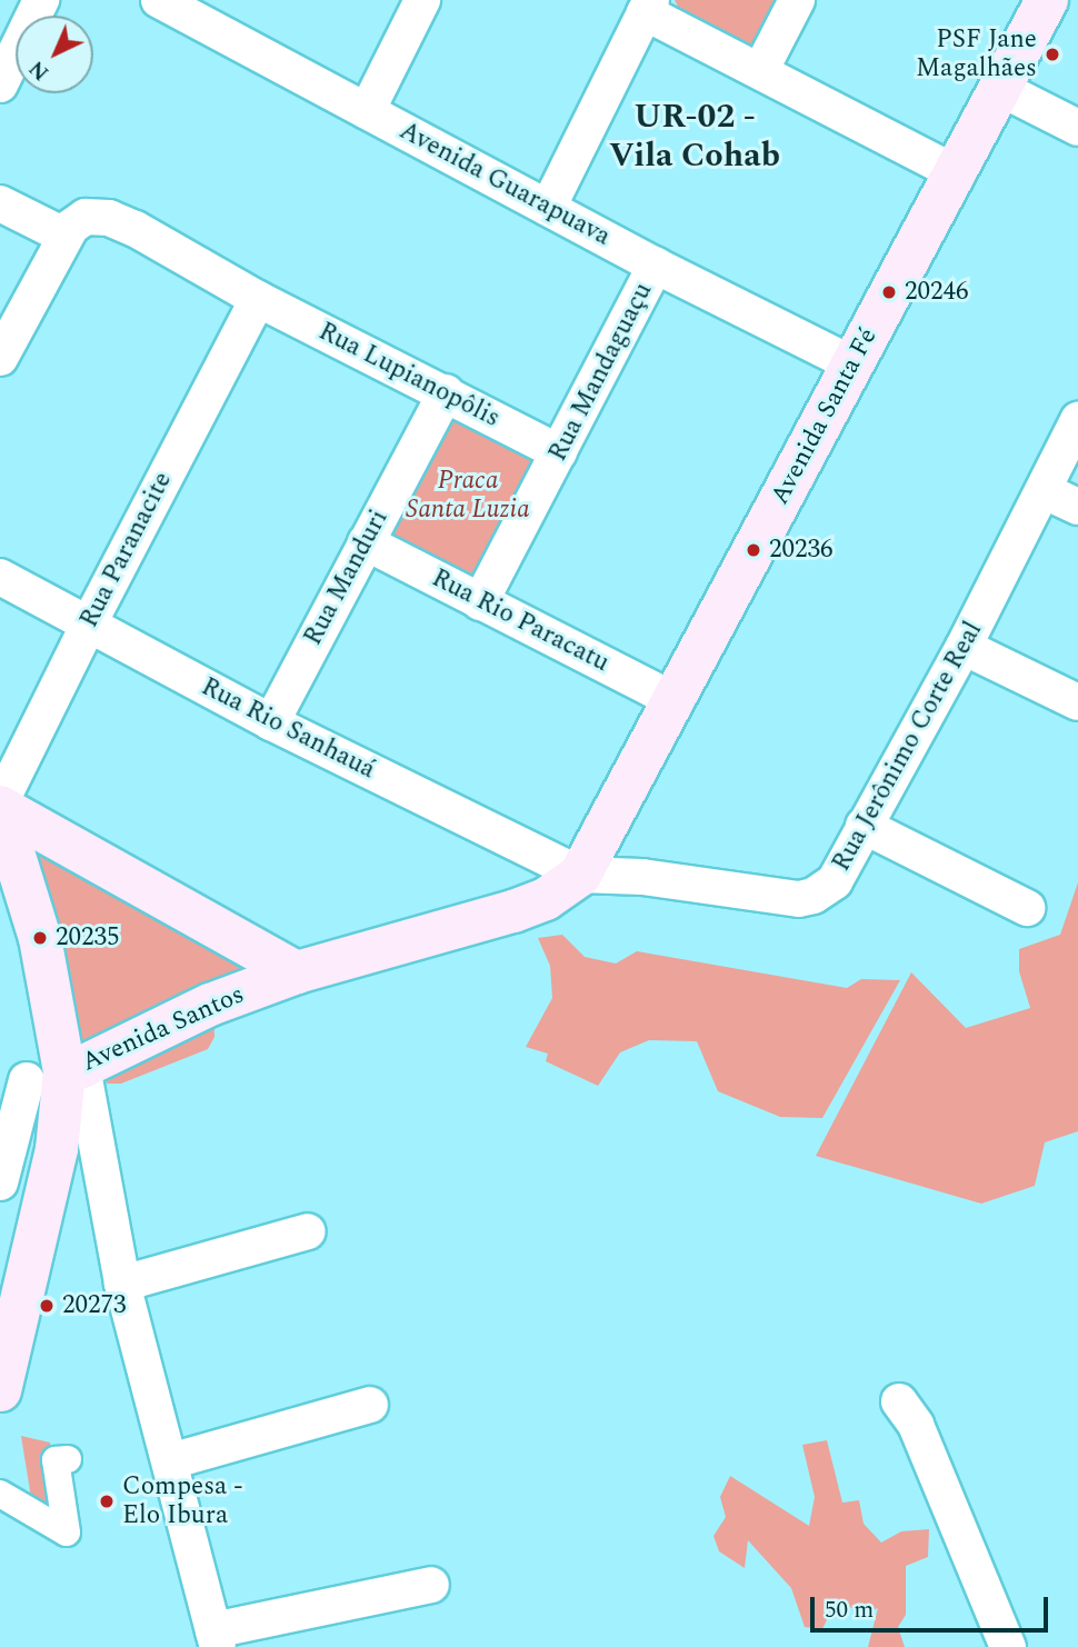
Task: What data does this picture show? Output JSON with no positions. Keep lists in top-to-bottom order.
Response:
{
  "streets": {
    "main road": ["Avenida Santa Fé", "Avenida Santos"],
    "street": [
      "Avenida Guarapuava",
      "Rua Mandaguaçu",
      "Rua Lupianopôlis",
      "Rua Paranacite",
      "Rua Manduri",
      "Rua Rio Paracatu",
      "Rua Rio Sanhauá",
      "Rua Jerônimo Corte Real"
    ]
  },
  "crossings": [
    ["Avenida Guarapuava", "Rua Mandaguaçu"],
    ["Avenida Guarapuava", "Avenida Santa Fé"],
    ["Rua Mandaguaçu", "Rua Lupianopôlis"],
    ["Rua Mandaguaçu", "Rua Rio Paracatu"],
    ["Rua Lupianopôlis", "Rua Paranacite"],
    ["Rua Lupianopôlis", "Rua Manduri"],
    ["Avenida Santa Fé", "Rua Rio Paracatu"],
    ["Avenida Santa Fé", "Rua Rio Sanhauá"],
    ["Avenida Santa Fé", "Rua Jerônimo Corte Real"],
    ["Avenida Santa Fé", "Avenida Santos"],
    ["Rua Paranacite", "Rua Rio Sanhauá"],
    ["Rua Paranacite", "Avenida Santos"],
    ["Rua Manduri", "Rua Rio Paracatu"],
    ["Rua Manduri", "Rua Rio Sanhauá"],
    ["Rua Rio Sanhauá", "Rua Jerônimo Corte Real"],
    ["Rua Rio Sanhauá", "Avenida Santos"],
    ["Rua Jerônimo Corte Real", "Avenida Santos"]
  ],
  "districts": ["UR-02 - Vila Cohab"],
  "parks": ["Praca Santa Luzia"],
  "places": [
    "PSF Jane Magalhães",
    "20246",
    "20236",
    "20235",
    "20273",
    "Compesa - Elo Ibura"
  ],
  "scale_bar": "50 m",
  "north": "bottom left"
}
